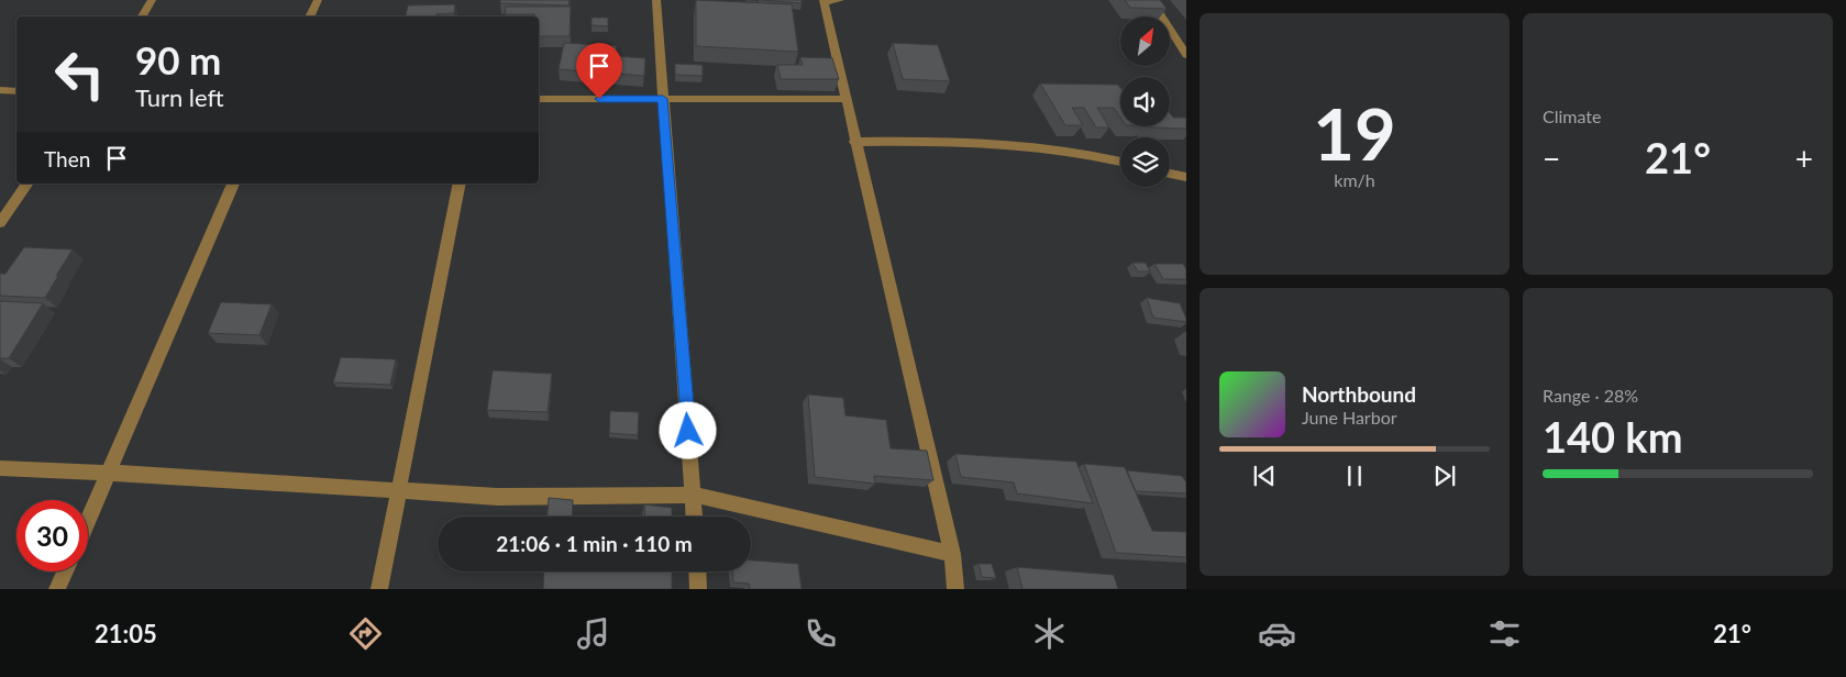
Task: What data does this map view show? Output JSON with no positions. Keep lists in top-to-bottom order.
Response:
{
  "north": "top right",
  "page": {
    "tile": [
      ["19", "km/h"],
      "Climate",
      ["Range · 28%", "140 km"]
    ],
    "turn": ["90 m", "Turn left"],
    "then": "Then",
    "heat": ["−", "21°", "+"],
    "song": ["Northbound", "June Harbor"],
    "limit": "30",
    "trip": "21:06 · 1 min · 110 m",
    "tabs": ["21:05", "21°"]
  }
}
